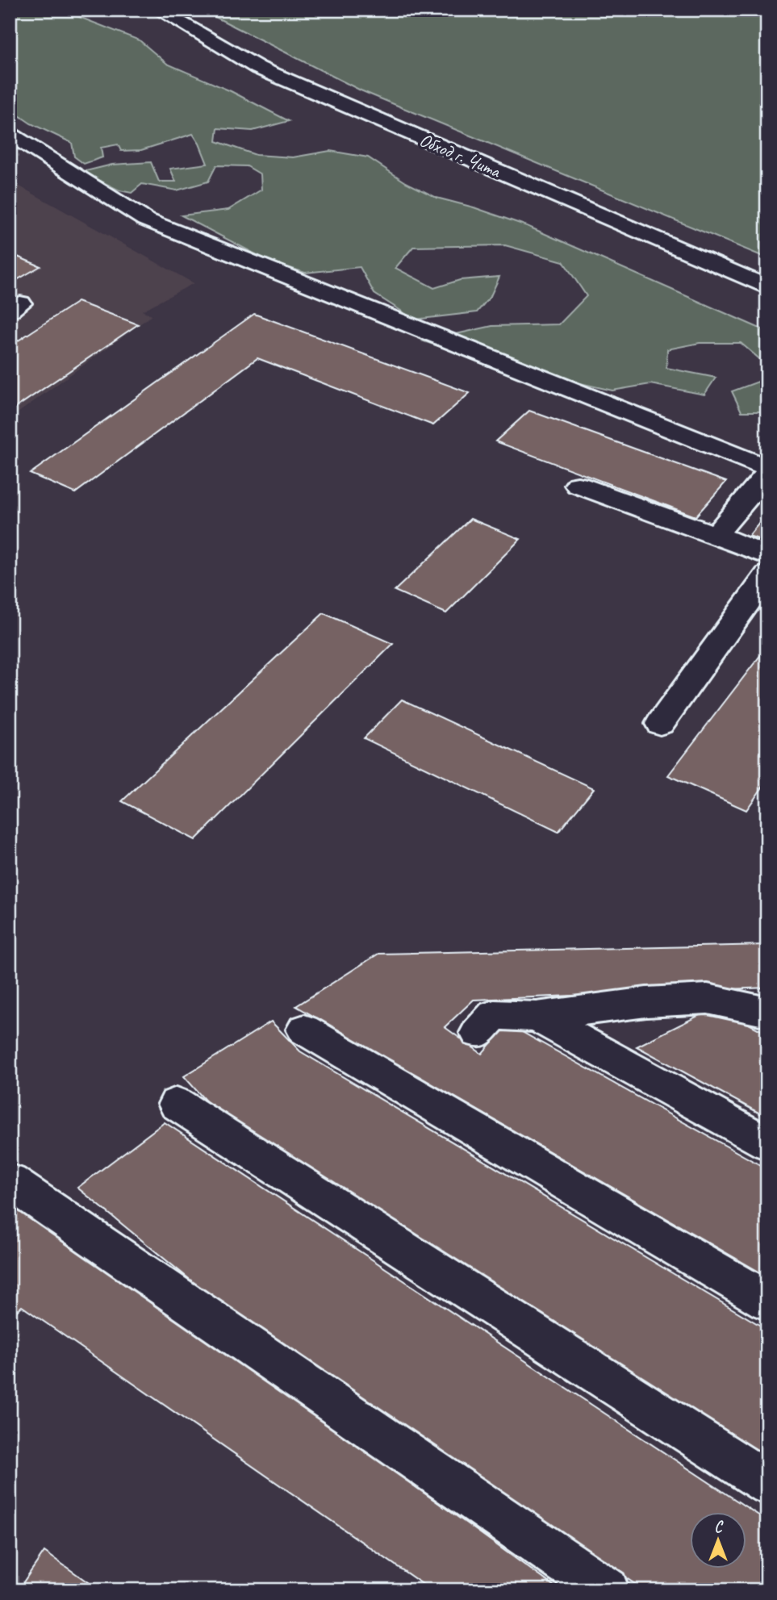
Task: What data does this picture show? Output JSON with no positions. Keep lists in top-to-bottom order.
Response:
{
  "streets": {
    "main road": ["Обход г. Чита"]
  },
  "north": "top"
}
